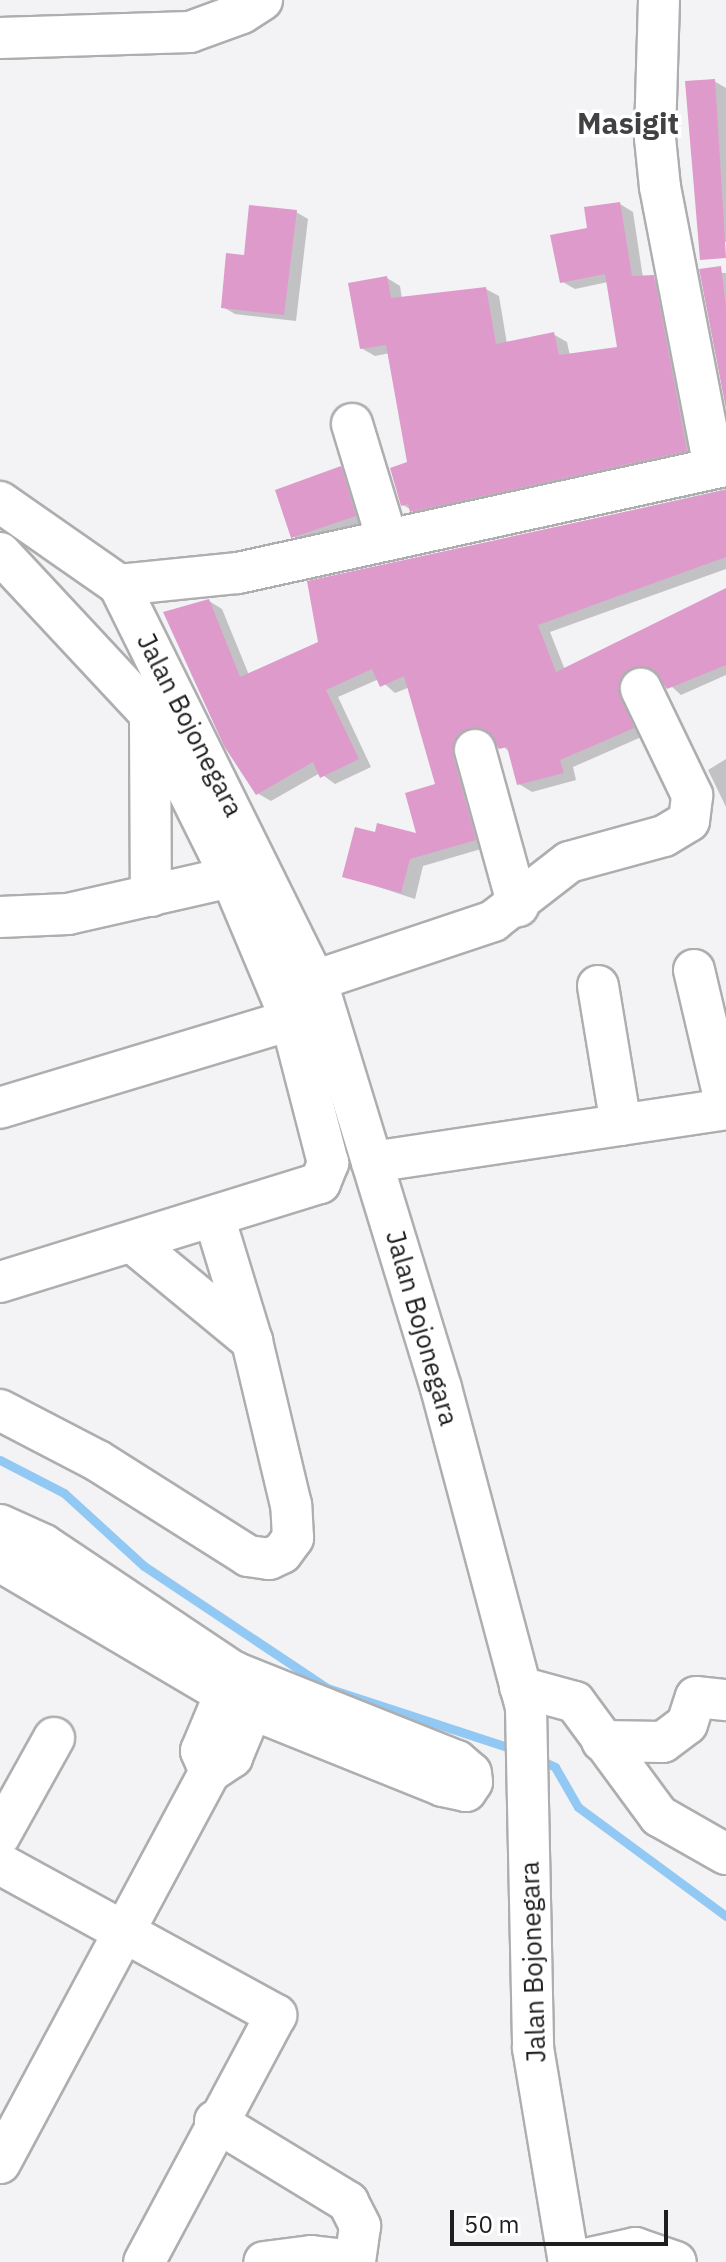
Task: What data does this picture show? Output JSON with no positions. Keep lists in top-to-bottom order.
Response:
{
  "streets": {
    "street": ["Jalan Bojonegara"]
  },
  "districts": ["Masigit"],
  "scale_bar": "50 m"
}
